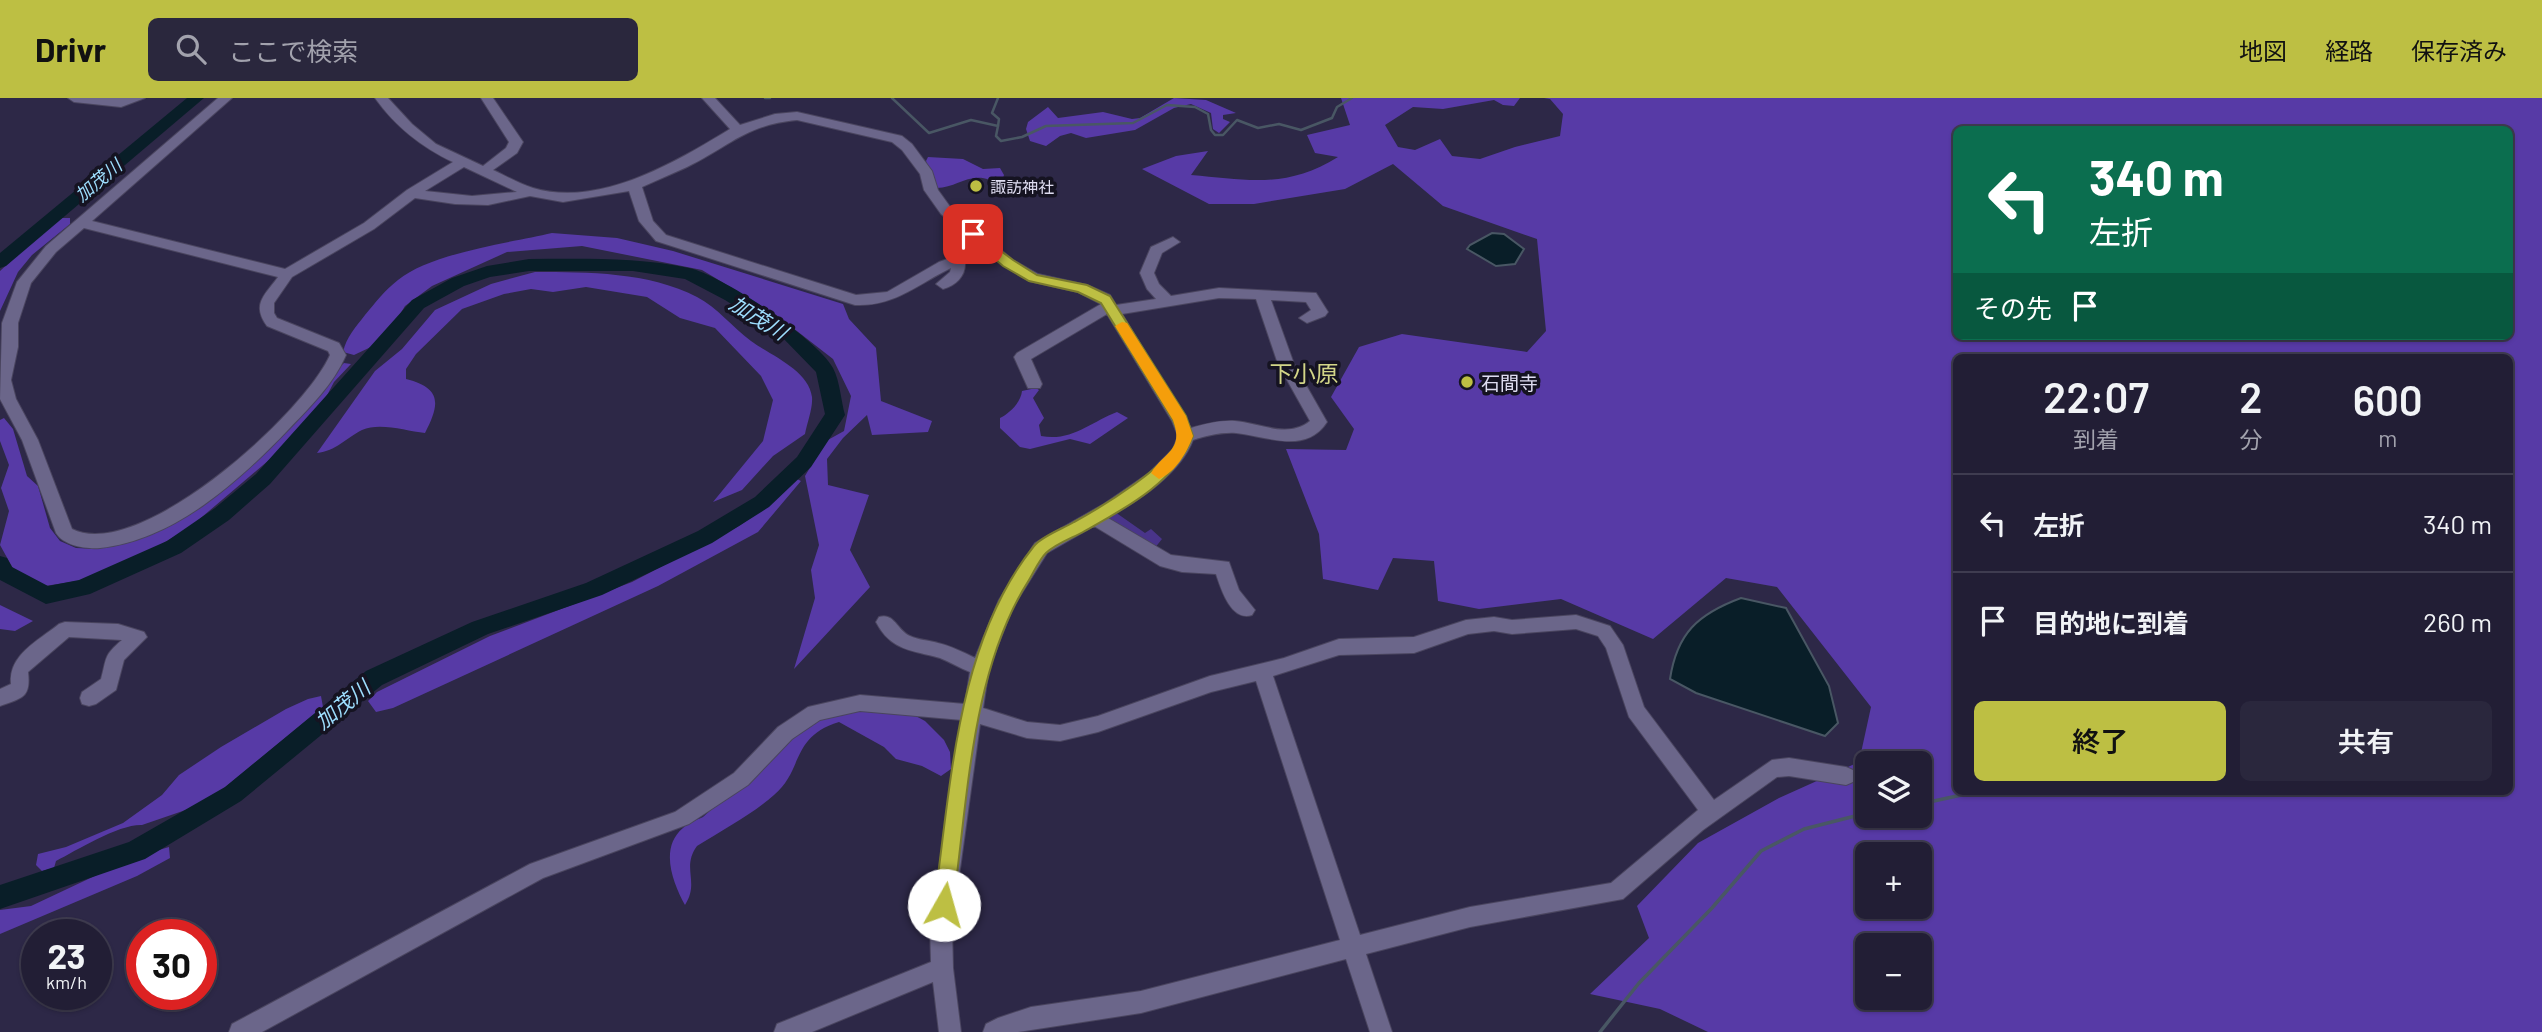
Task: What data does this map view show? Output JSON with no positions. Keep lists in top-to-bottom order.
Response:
{
  "districts": ["下小原"],
  "water": ["加茂川"],
  "places": ["諏訪神社", "石間寺"],
  "page": {
    "header": "Drivr",
    "search": "ここで検索",
    "nav": ["地図", "経路", "保存済み"],
    "turn": ["340 m", "左折"],
    "then": "その先",
    "eta": [
      "22:07",
      "到着",
      "2",
      "分",
      "600",
      "m"
    ],
    "list": [
      {
        "name": "左折",
        "value": "340 m"
      },
      {
        "name": "目的地に到着",
        "value": "260 m"
      }
    ],
    "buttons": ["終了", "共有"],
    "map_buttons": ["+", "−"],
    "speed": "23 km/h",
    "limit": "30"
  }
}
